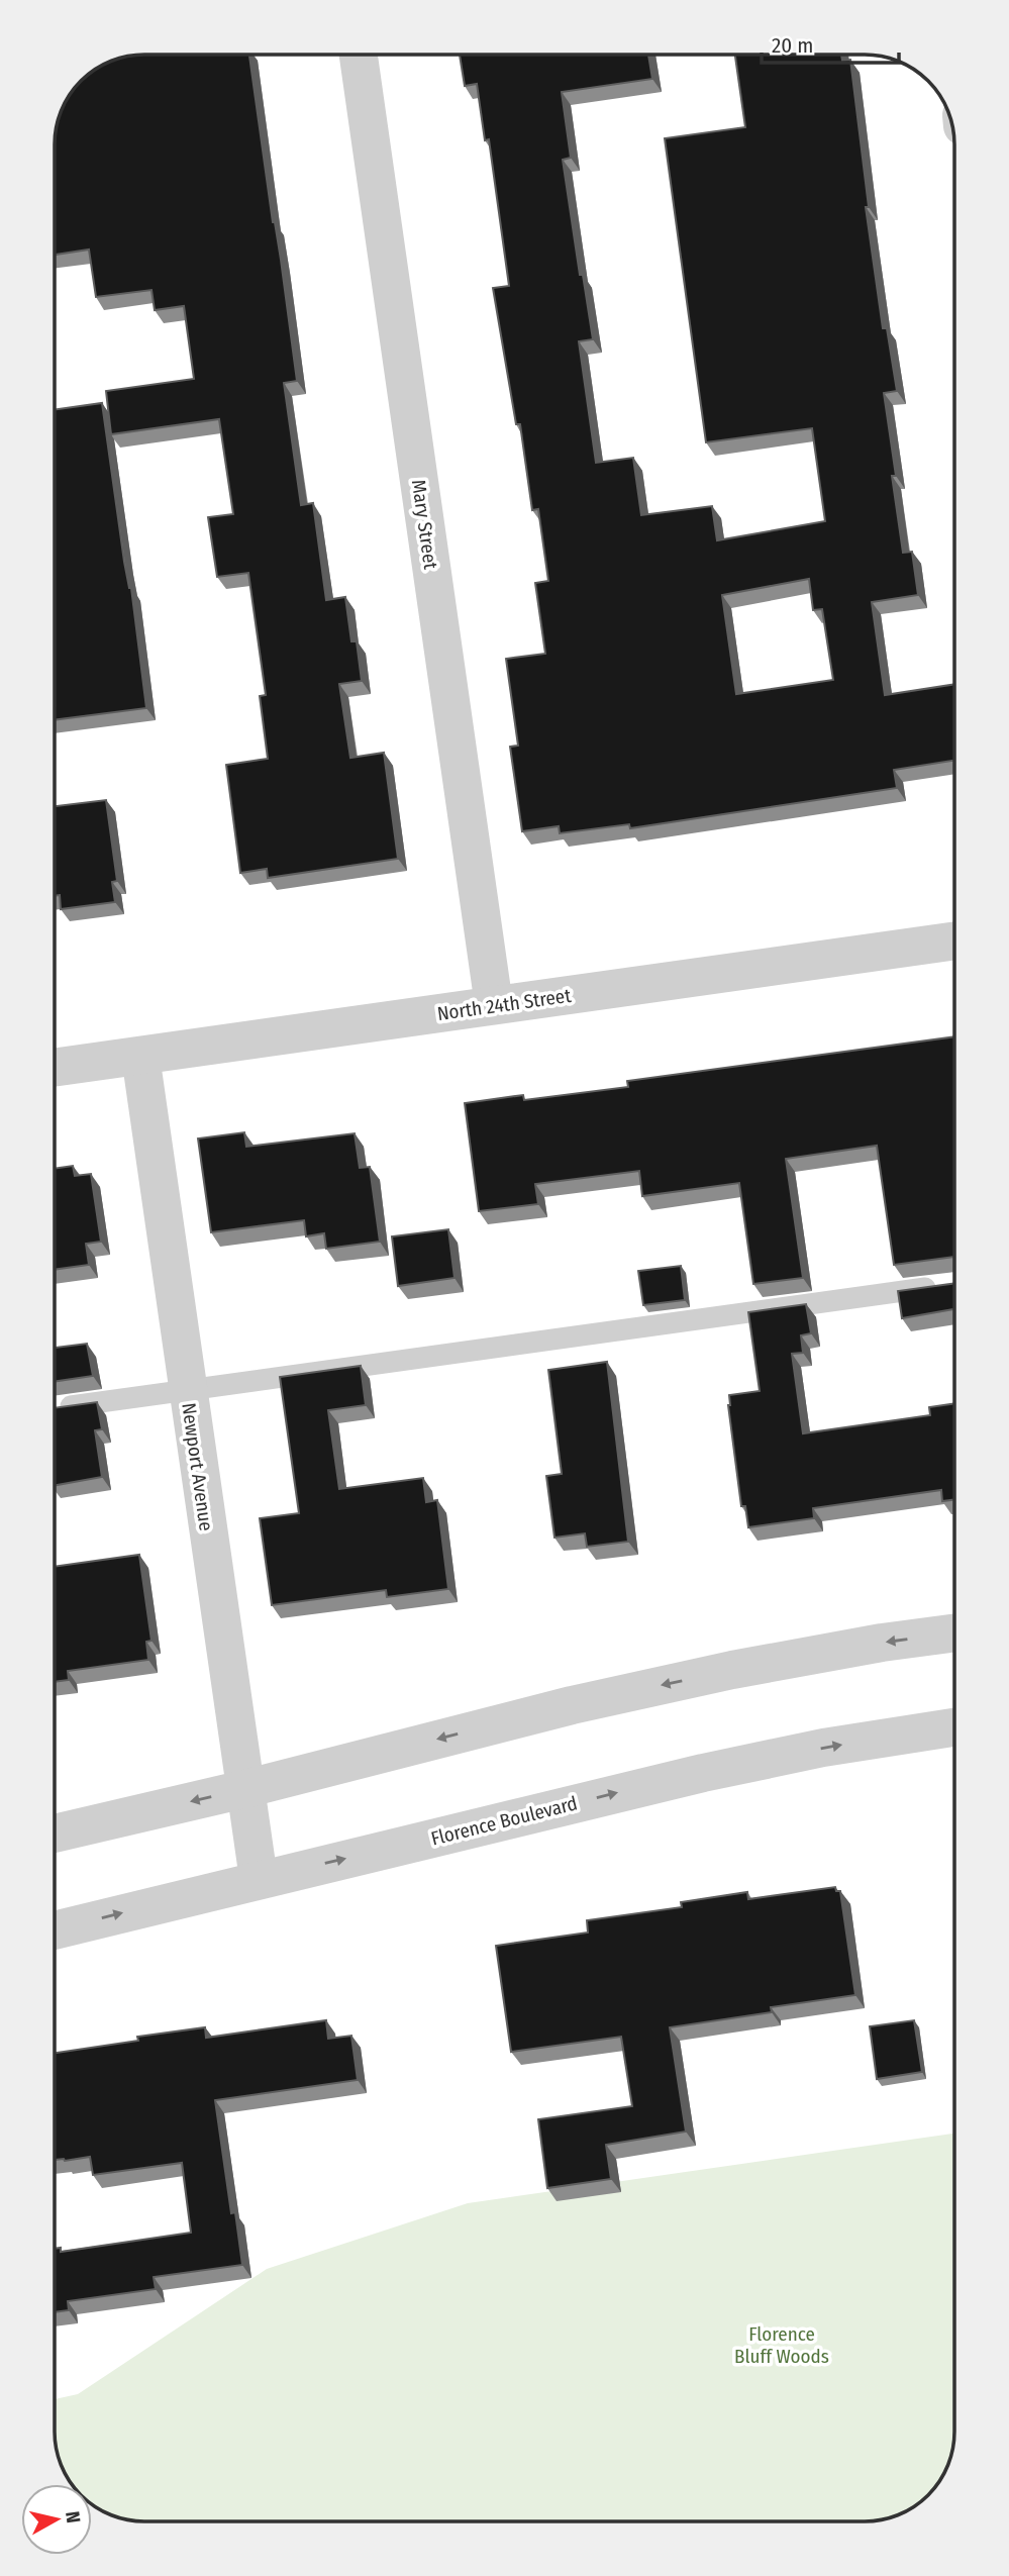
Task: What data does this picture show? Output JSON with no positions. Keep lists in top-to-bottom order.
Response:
{
  "streets": {
    "street": [
      "Mary Street",
      "North 24th Street",
      "Newport Avenue",
      "Florence Boulevard"
    ]
  },
  "crossings": [
    ["Mary Street", "North 24th Street"],
    ["North 24th Street", "Newport Avenue"],
    ["Newport Avenue", "Florence Boulevard"]
  ],
  "parks": ["Florence Bluff Woods"],
  "scale_bar": "20 m",
  "north": "right"
}
